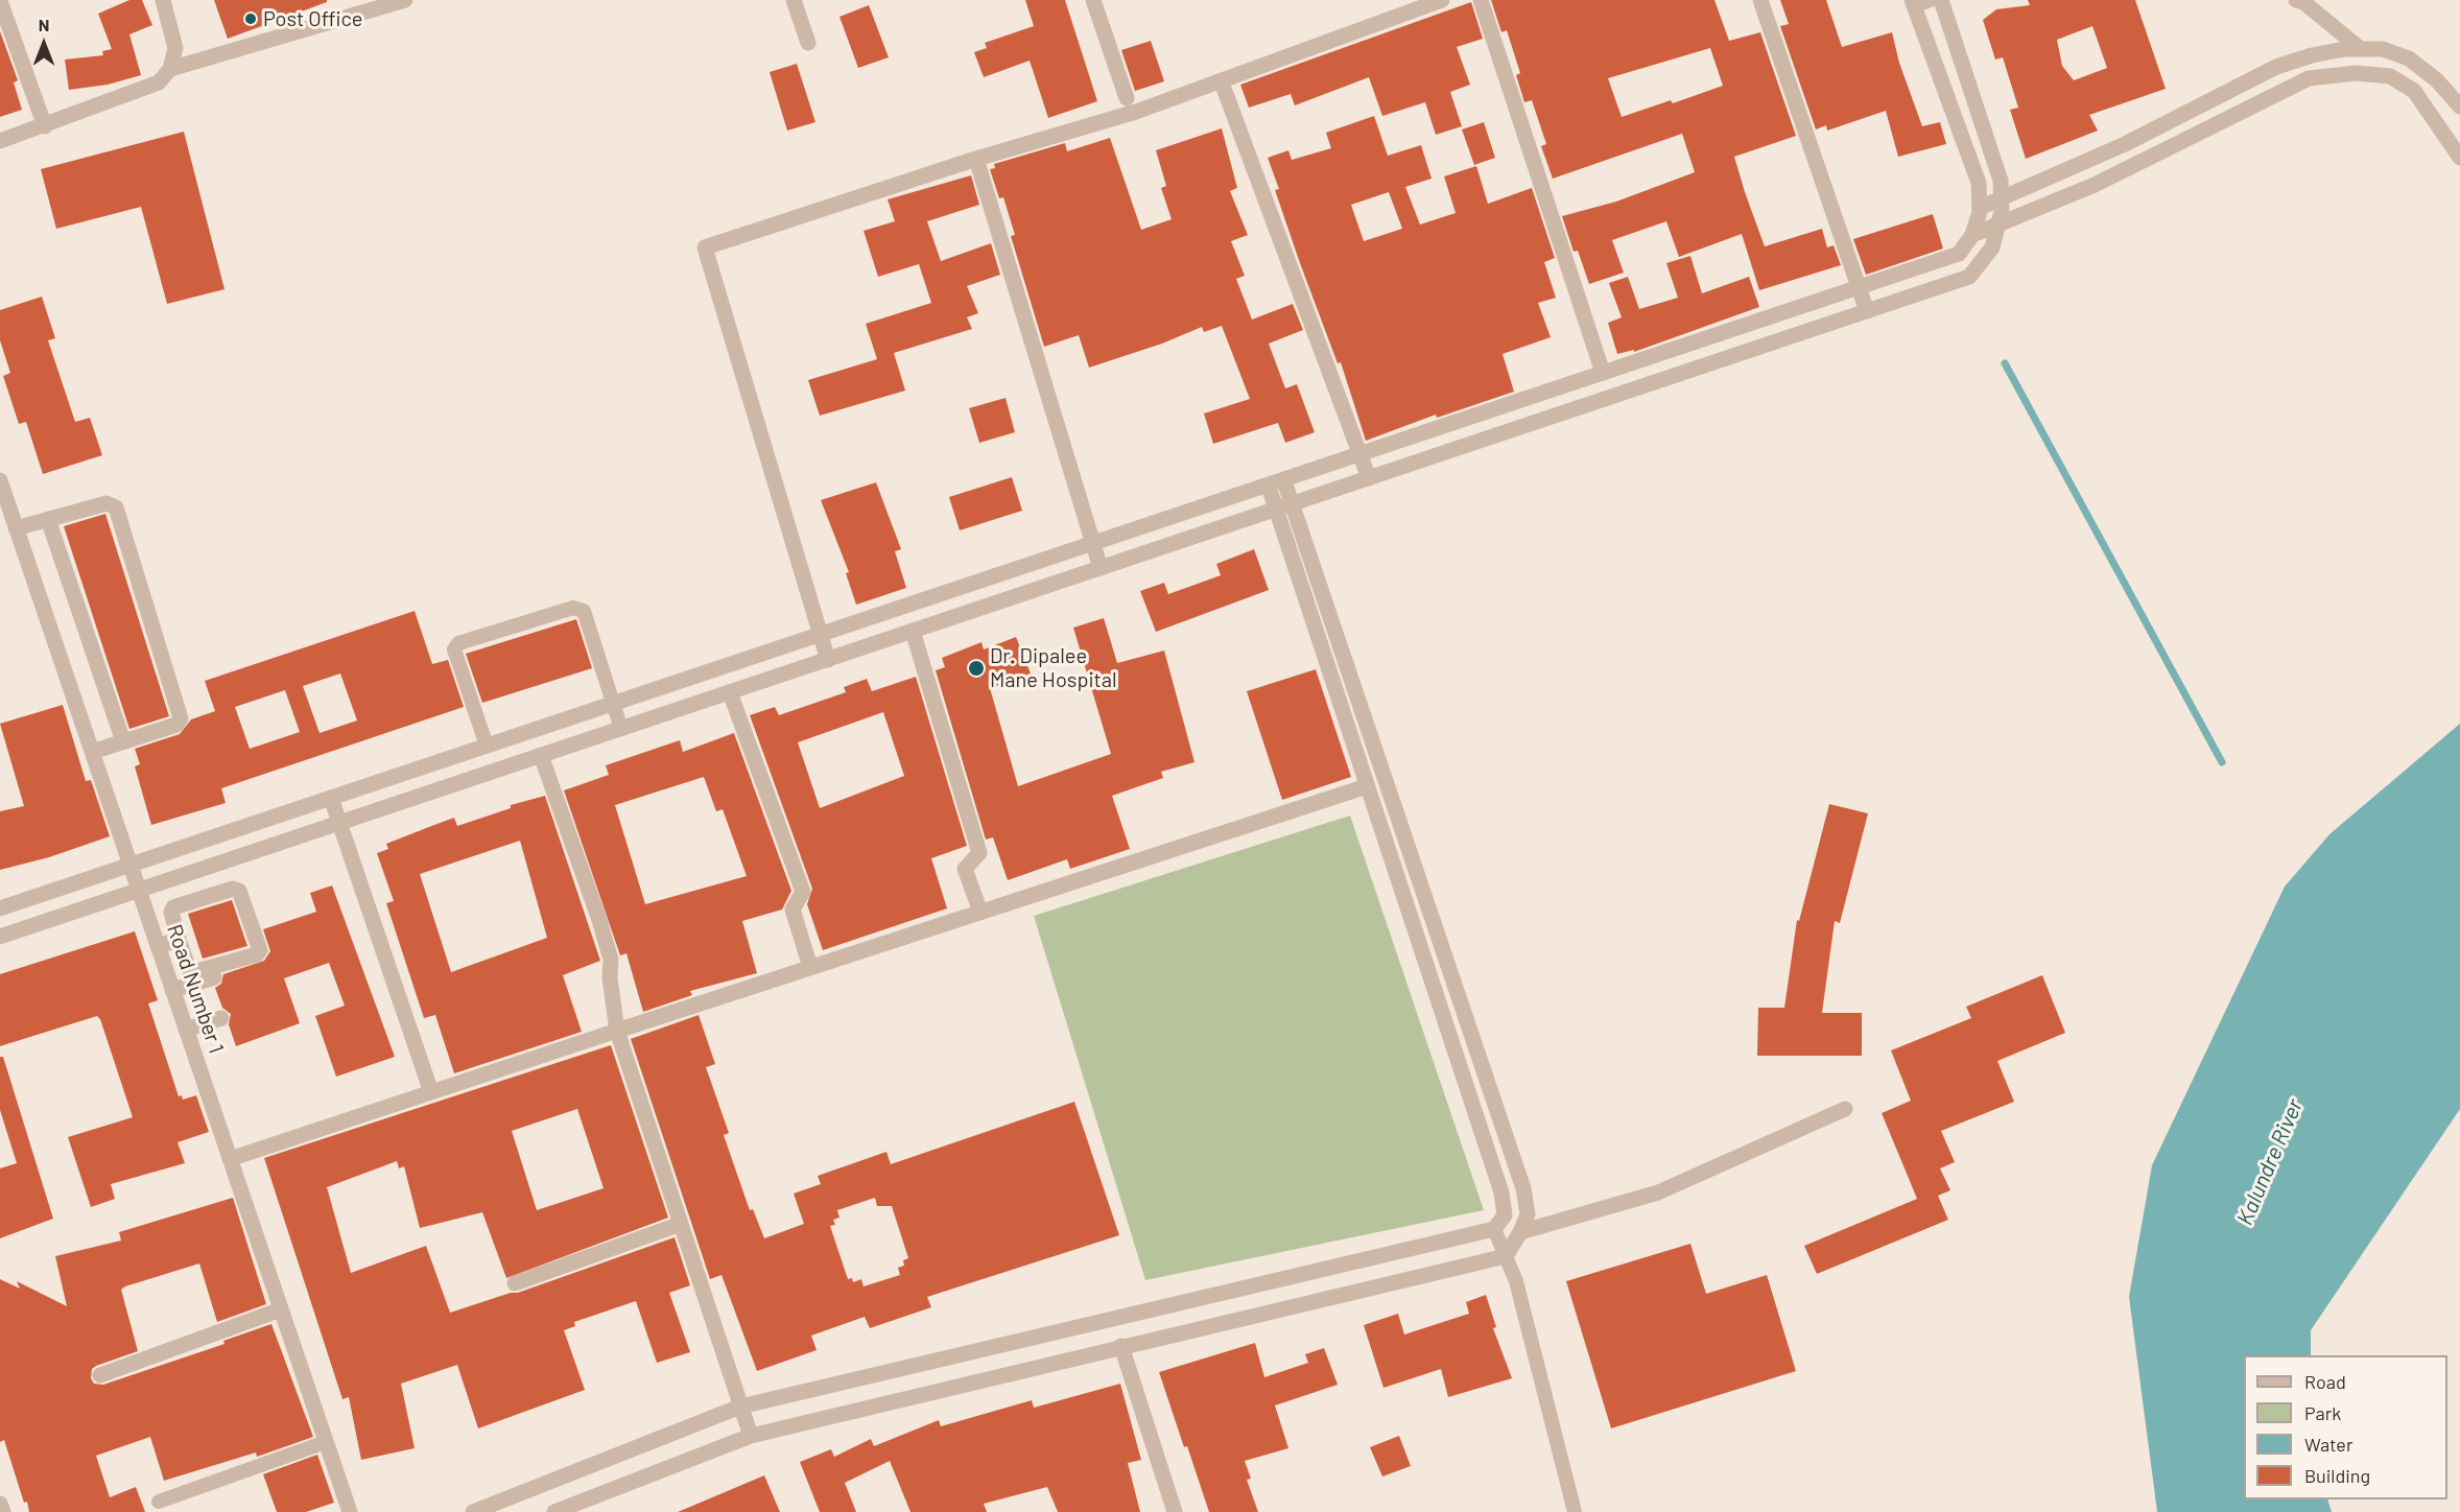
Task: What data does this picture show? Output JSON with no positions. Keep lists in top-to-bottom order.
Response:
{
  "streets": {
    "street": ["Road Number 1"]
  },
  "water": ["Kalundre River"],
  "places": ["Post Office", "Dr. Dipalee Mane Hospital"],
  "legend": [
    "Road",
    "Park",
    "Water",
    "Building"
  ],
  "north": "top"
}
